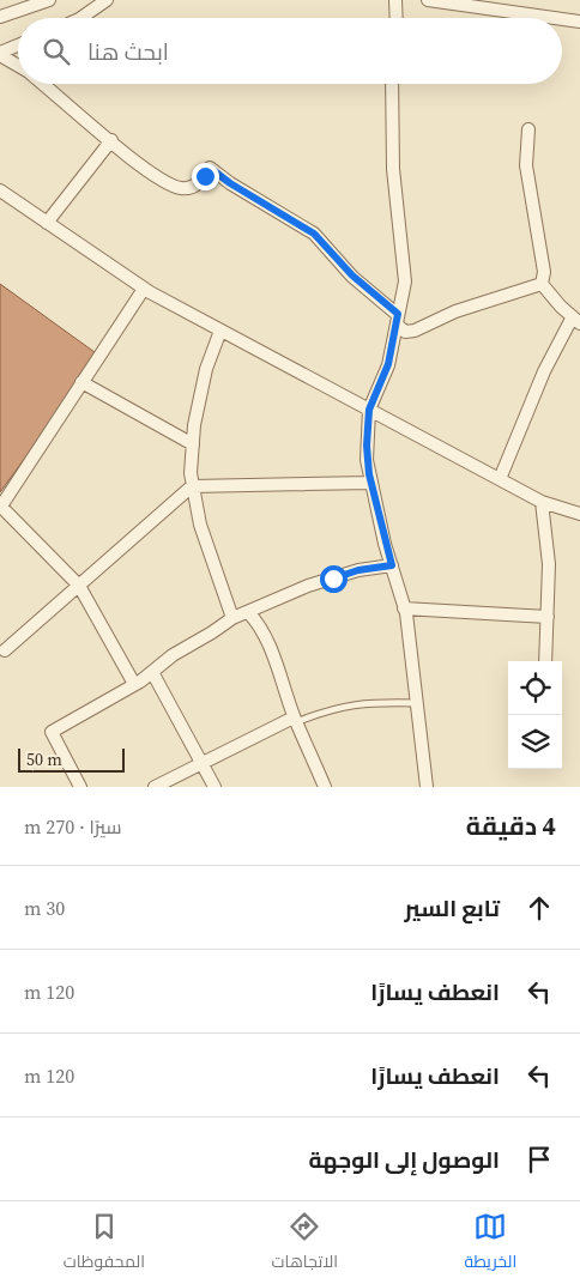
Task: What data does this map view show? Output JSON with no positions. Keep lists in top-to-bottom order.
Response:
{
  "scale_bar": "50 m",
  "page": {
    "search": "ابحث هنا",
    "scale": "50 m",
    "heading": ["4 دقيقة", "سيرًا · 270 m"],
    "list": [
      ["تابع السير", "30 m"],
      ["انعطف يسارًا", "120 m"],
      ["انعطف يسارًا", "120 m"],
      "الوصول إلى الوجهة"
    ],
    "nav": ["الخريطة", "الاتجاهات", "المحفوظات"]
  }
}
